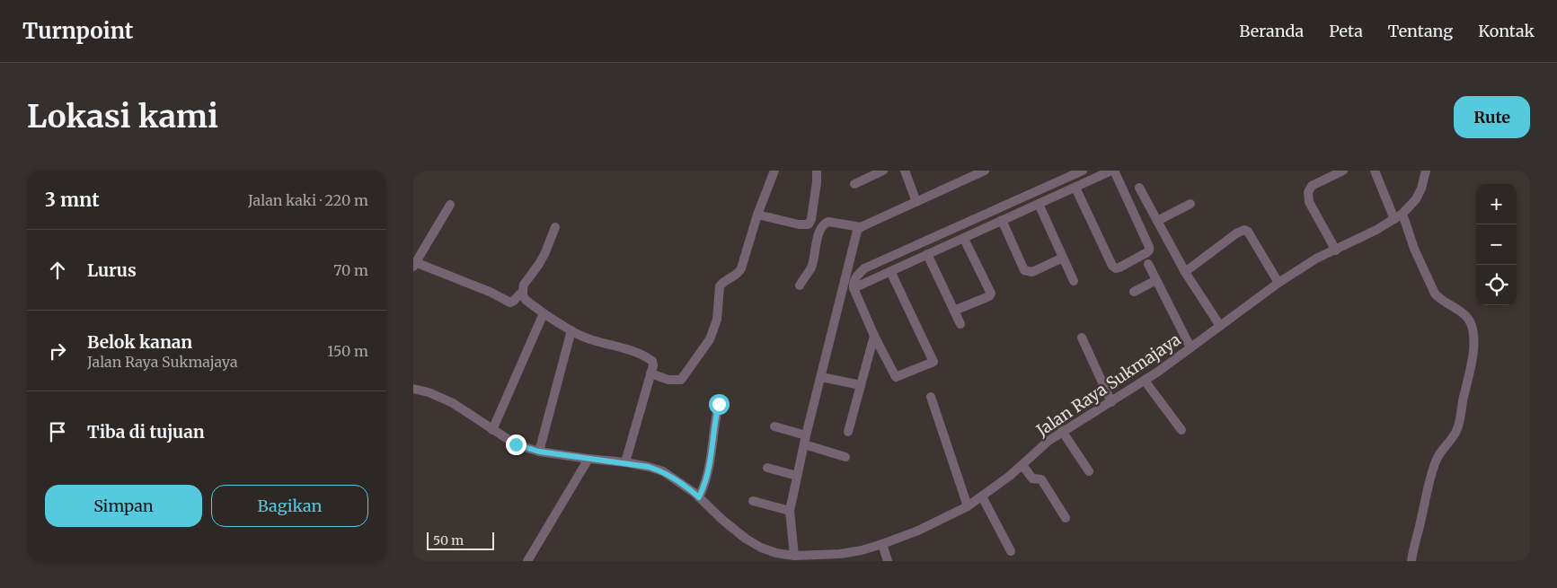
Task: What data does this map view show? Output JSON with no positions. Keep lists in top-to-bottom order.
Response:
{
  "streets": {
    "street": ["Jalan Raya Sukmajaya"]
  },
  "scale_bar": "50 m",
  "page": {
    "header": "Turnpoint",
    "nav": [
      "Beranda",
      "Peta",
      "Tentang",
      "Kontak"
    ],
    "buttons": [
      "Rute",
      ["Simpan", "Bagikan"]
    ],
    "title": "Lokasi kami",
    "heading": ["3 mnt", "Jalan kaki · 220 m"],
    "map_buttons": ["+", "−"],
    "list": [
      ["Lurus", "70 m"],
      ["Belok kanan", "Jalan Raya Sukmajaya", "150 m"],
      "Tiba di tujuan"
    ],
    "scale": "50 m"
  }
}
